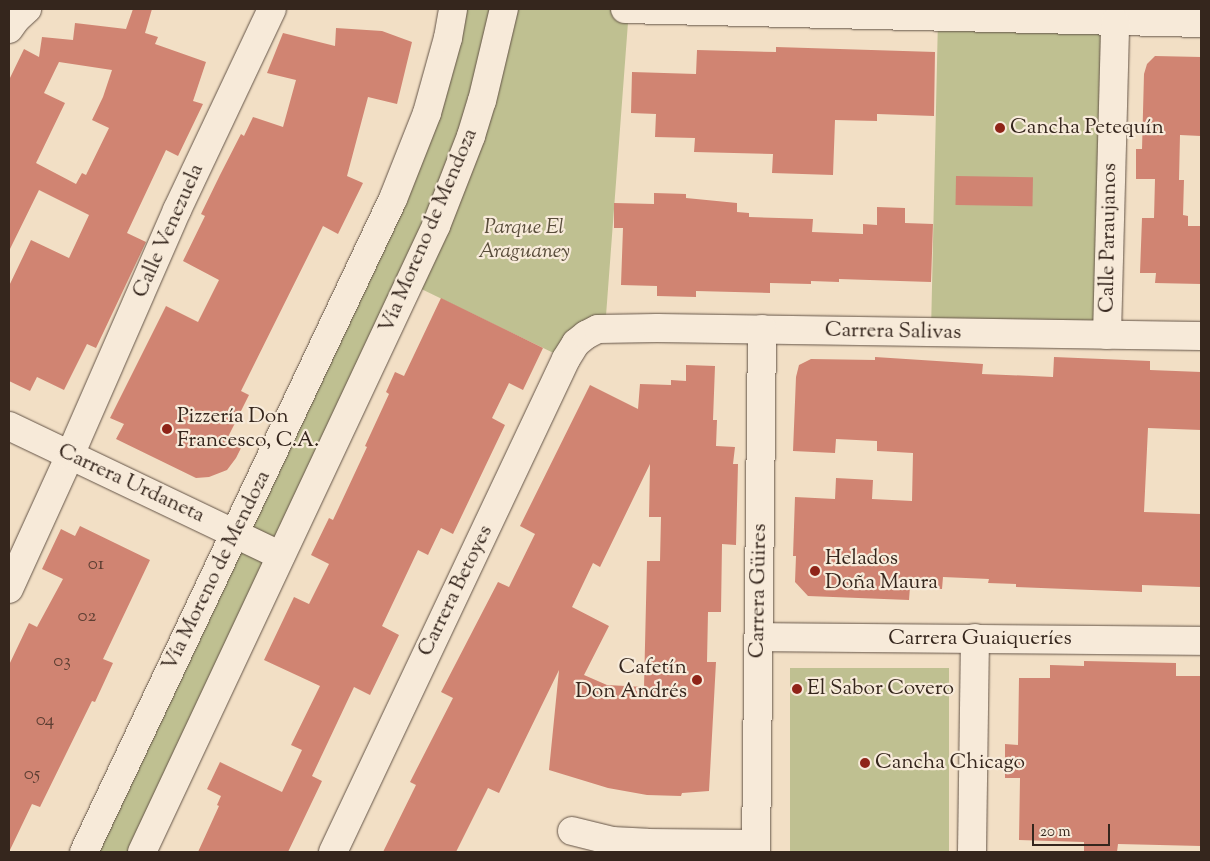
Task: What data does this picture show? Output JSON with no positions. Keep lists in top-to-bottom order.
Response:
{
  "streets": {
    "street": [
      "Calle Venezuela",
      "Vía Moreno de Mendoza",
      "Calle Paraujanos",
      "Carrera Salivas",
      "Carrera Urdaneta",
      "Carrera Betoyes",
      "Carrera Güires",
      "Carrera Guaiqueríes"
    ]
  },
  "crossings": [
    ["Calle Venezuela", "Carrera Urdaneta"],
    ["Vía Moreno de Mendoza", "Carrera Urdaneta"],
    ["Calle Paraujanos", "Carrera Salivas"],
    ["Carrera Salivas", "Carrera Betoyes"],
    ["Carrera Salivas", "Carrera Güires"],
    ["Carrera Güires", "Carrera Guaiqueríes"]
  ],
  "parks": ["Parque El Araguaney"],
  "places": [
    "Cancha Petequín",
    "Pizzería Don Francesco, C.A.",
    "Helados Doña Maura",
    "Cafetín Don Andrés",
    "El Sabor Covero",
    "Cancha Chicago"
  ],
  "house_numbers": [
    "01",
    "02",
    "03",
    "04",
    "05"
  ],
  "scale_bar": "20 m"
}
